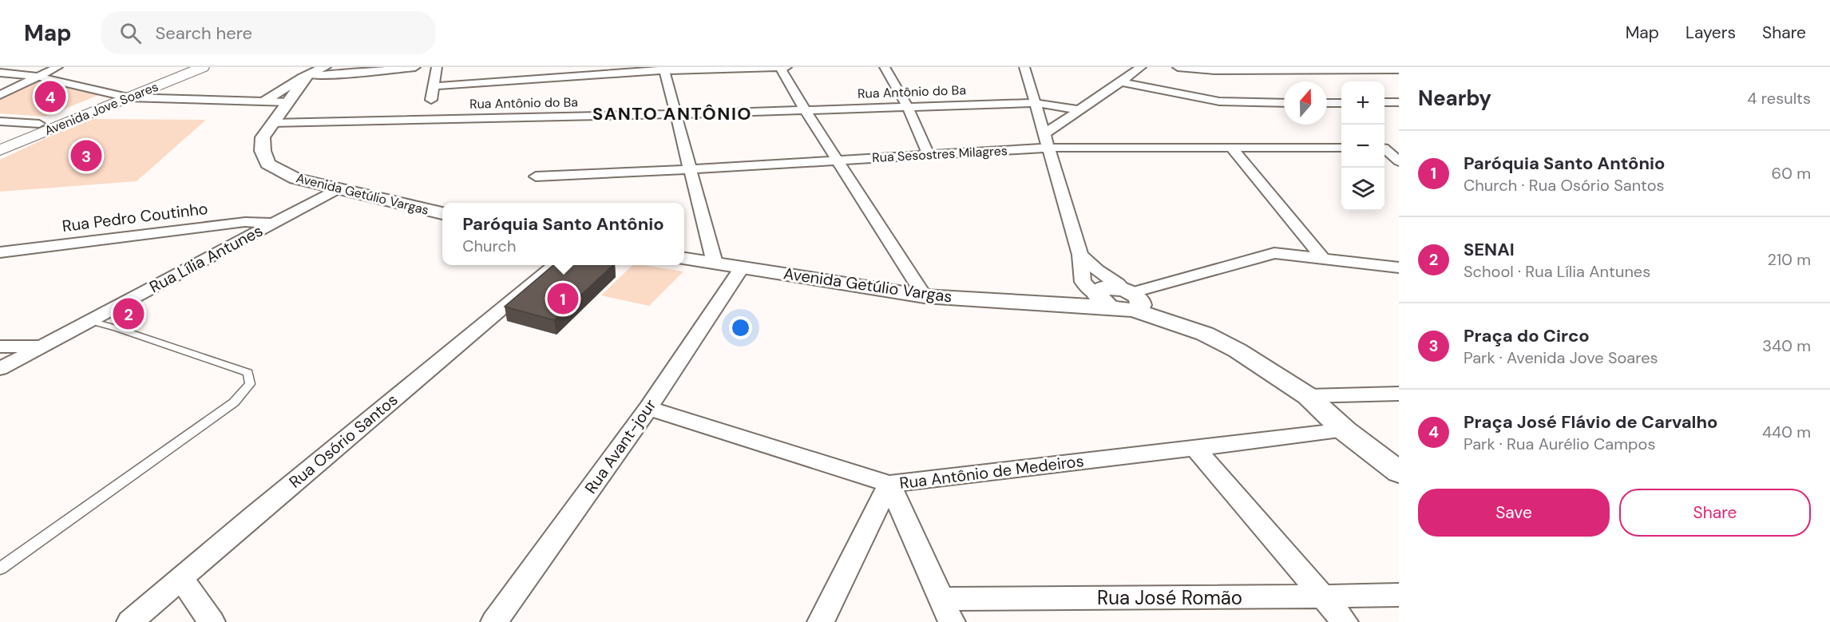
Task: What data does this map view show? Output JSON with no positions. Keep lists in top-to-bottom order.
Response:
{
  "streets": {
    "main road": ["Avenida Jove Soares"],
    "street": [
      "Rua Antônio do Ba",
      "Rua Sesostres Milagres",
      "Avenida Getúlio Vargas",
      "Rua Pedro Coutinho",
      "Rua Lília Antunes",
      "Rua Osório Santos",
      "Rua Avant-jour",
      "Rua Antônio de Medeiros",
      "Rua José Romão"
    ]
  },
  "crossings": [
    ["Rua Antônio do Ba", "Avenida Getúlio Vargas"],
    ["Avenida Getúlio Vargas", "Rua Lília Antunes"],
    ["Avenida Getúlio Vargas", "Rua Avant-jour"],
    ["Avenida Getúlio Vargas", "Rua Antônio de Medeiros"],
    ["Rua Pedro Coutinho", "Rua Lília Antunes"],
    ["Rua Avant-jour", "Rua Antônio de Medeiros"]
  ],
  "districts": ["SANTO ANTÔNIO"],
  "north": "top",
  "page": {
    "header": "Map",
    "search": "Search here",
    "nav": ["Map", "Layers", "Share"],
    "heading": ["Nearby", "4 results"],
    "pins": [
      "4",
      "3",
      "1",
      "2"
    ],
    "map_buttons": ["+", "−"],
    "list": [
      {
        "mark": "1",
        "name": "Paróquia Santo Antônio",
        "note": "Church · Rua Osório Santos",
        "value": "60 m"
      },
      {
        "mark": "2",
        "name": "SENAI",
        "note": "School · Rua Lília Antunes",
        "value": "210 m"
      },
      {
        "mark": "3",
        "name": "Praça do Circo",
        "note": "Park · Avenida Jove Soares",
        "value": "340 m"
      },
      {
        "mark": "4",
        "name": "Praça José Flávio de Carvalho",
        "note": "Park · Rua Aurélio Campos",
        "value": "440 m"
      }
    ],
    "popup": ["Paróquia Santo Antônio", "Church"],
    "buttons": ["Save", "Share"]
  }
}
